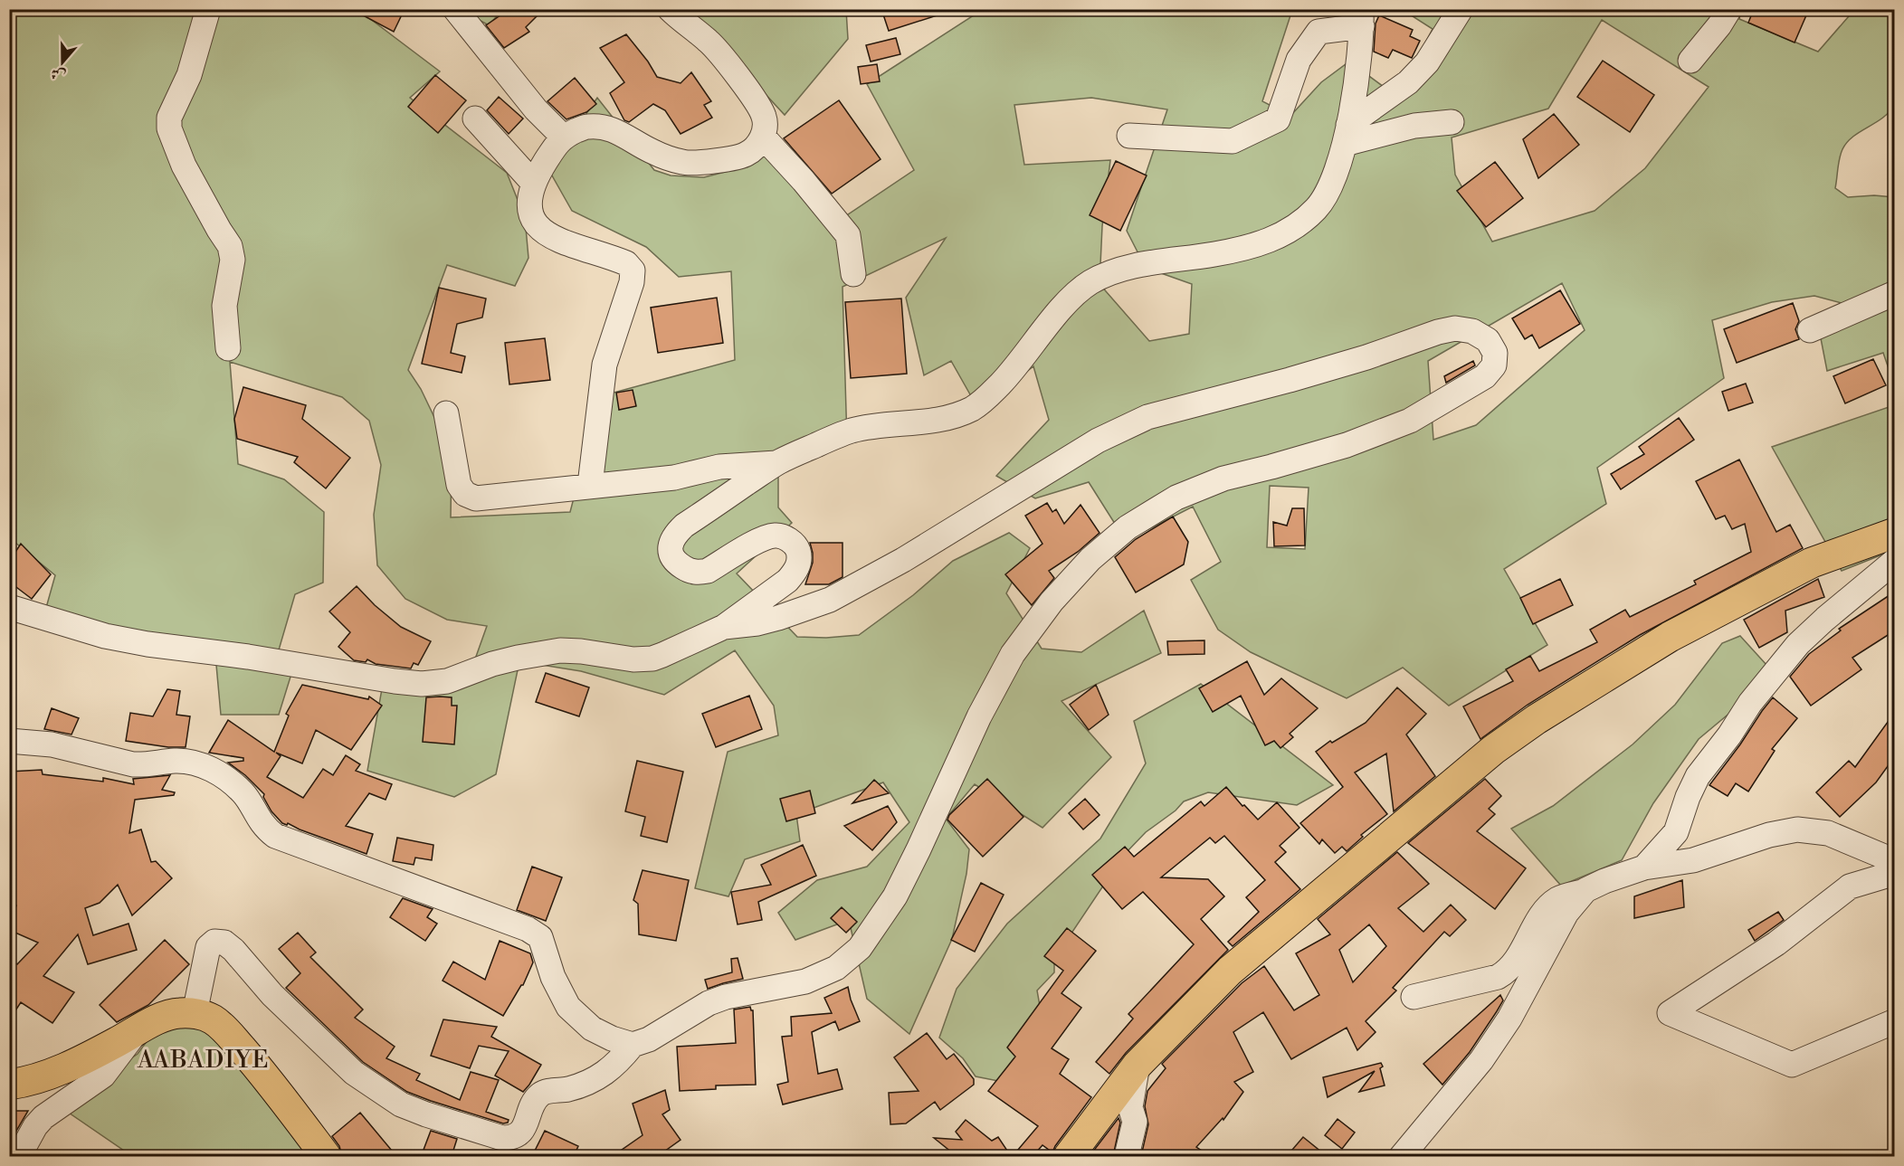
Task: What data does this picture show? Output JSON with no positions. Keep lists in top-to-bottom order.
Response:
{
  "districts": ["AABADIYE"],
  "north": "bottom"
}
